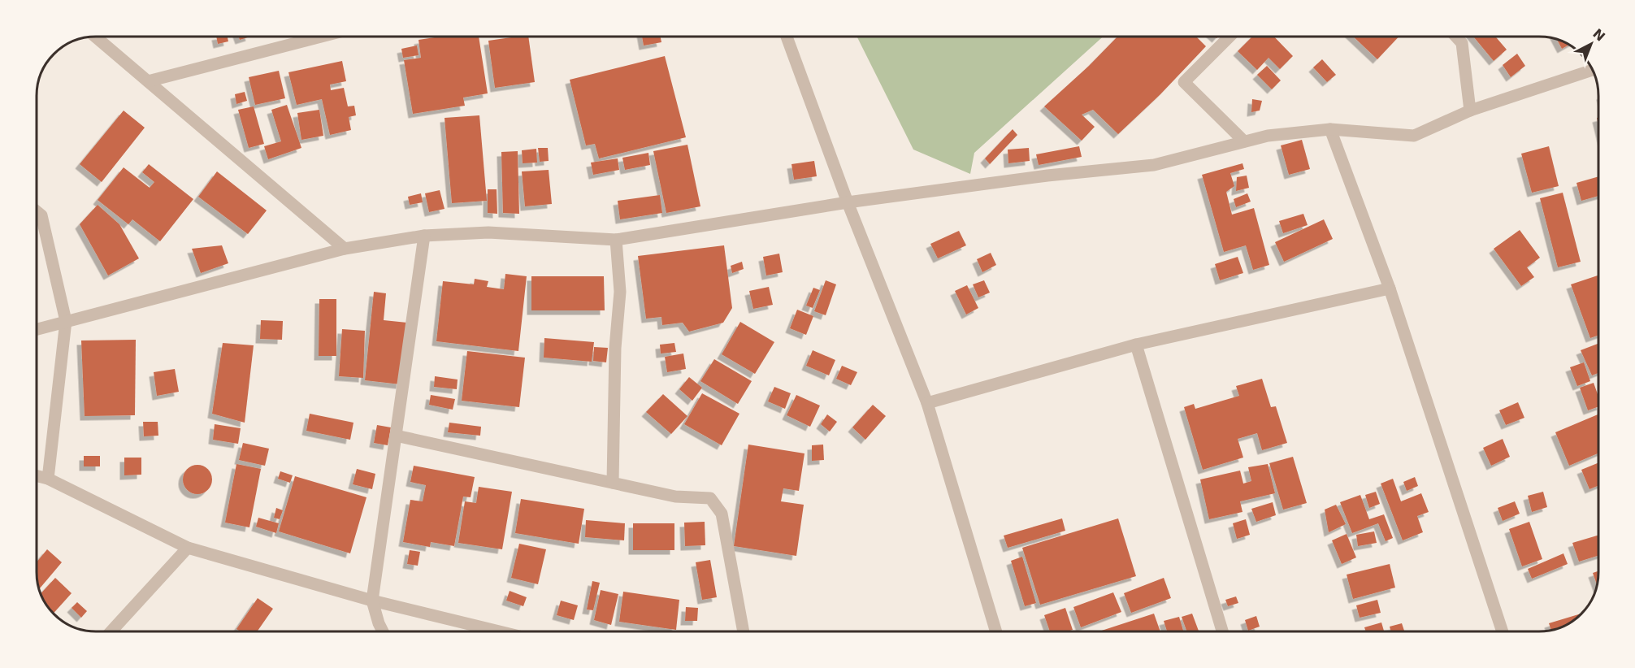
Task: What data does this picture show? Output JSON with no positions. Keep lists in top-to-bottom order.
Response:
{
  "north": "top right"
}
